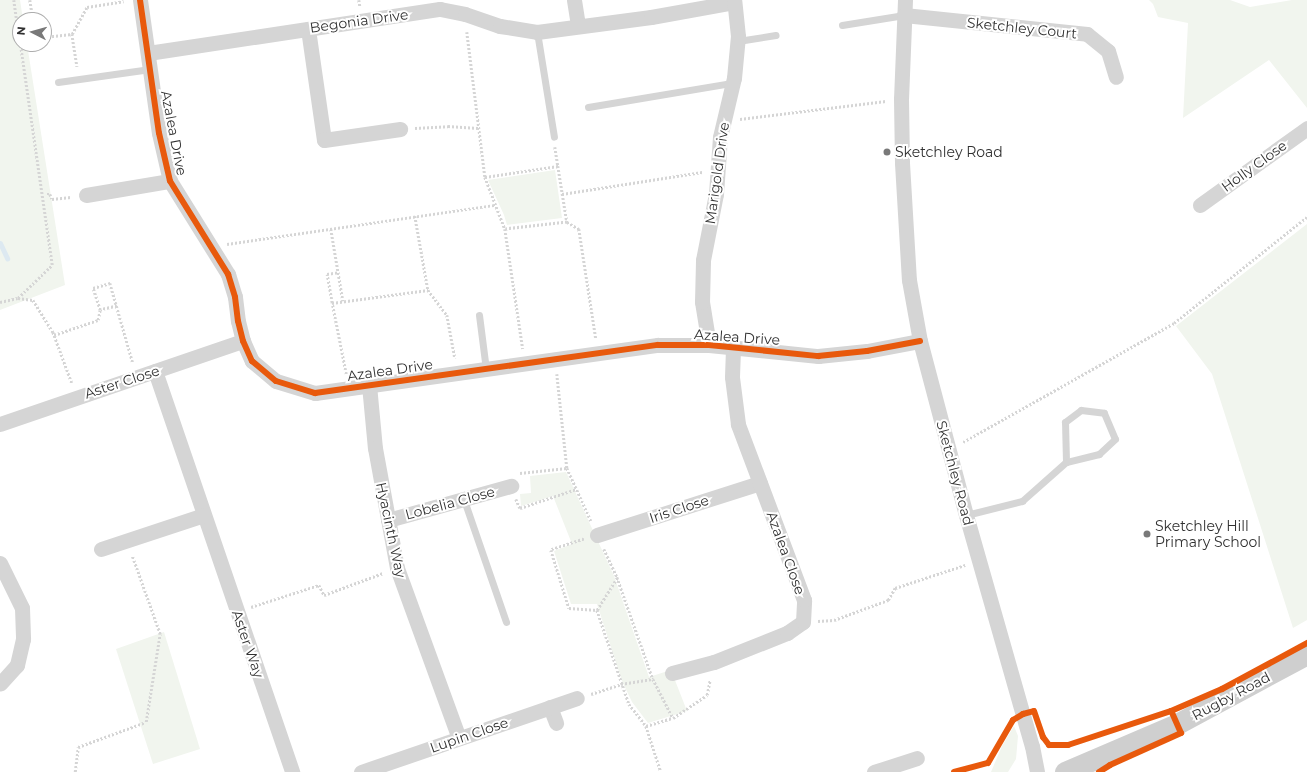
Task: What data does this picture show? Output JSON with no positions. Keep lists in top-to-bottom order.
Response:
{
  "streets": {
    "main road": ["Rugby Road"],
    "street": [
      "Begonia Drive",
      "Sketchley Court",
      "Azalea Drive",
      "Holly Close",
      "Marigold Drive",
      "Aster Close",
      "Sketchley Road",
      "Lobelia Close",
      "Iris Close",
      "Hyacinth Way",
      "Azalea Close",
      "Aster Way",
      "Lupin Close"
    ]
  },
  "crossings": [
    ["Begonia Drive", "Azalea Drive"],
    ["Begonia Drive", "Marigold Drive"],
    ["Sketchley Court", "Sketchley Road"],
    ["Azalea Drive", "Marigold Drive"],
    ["Azalea Drive", "Aster Close"],
    ["Azalea Drive", "Sketchley Road"],
    ["Azalea Drive", "Hyacinth Way"],
    ["Azalea Drive", "Azalea Close"],
    ["Aster Close", "Aster Way"],
    ["Lobelia Close", "Hyacinth Way"],
    ["Iris Close", "Azalea Close"],
    ["Hyacinth Way", "Lupin Close"]
  ],
  "places": ["Sketchley Road", "Sketchley Hill Primary School"],
  "north": "left"
}
